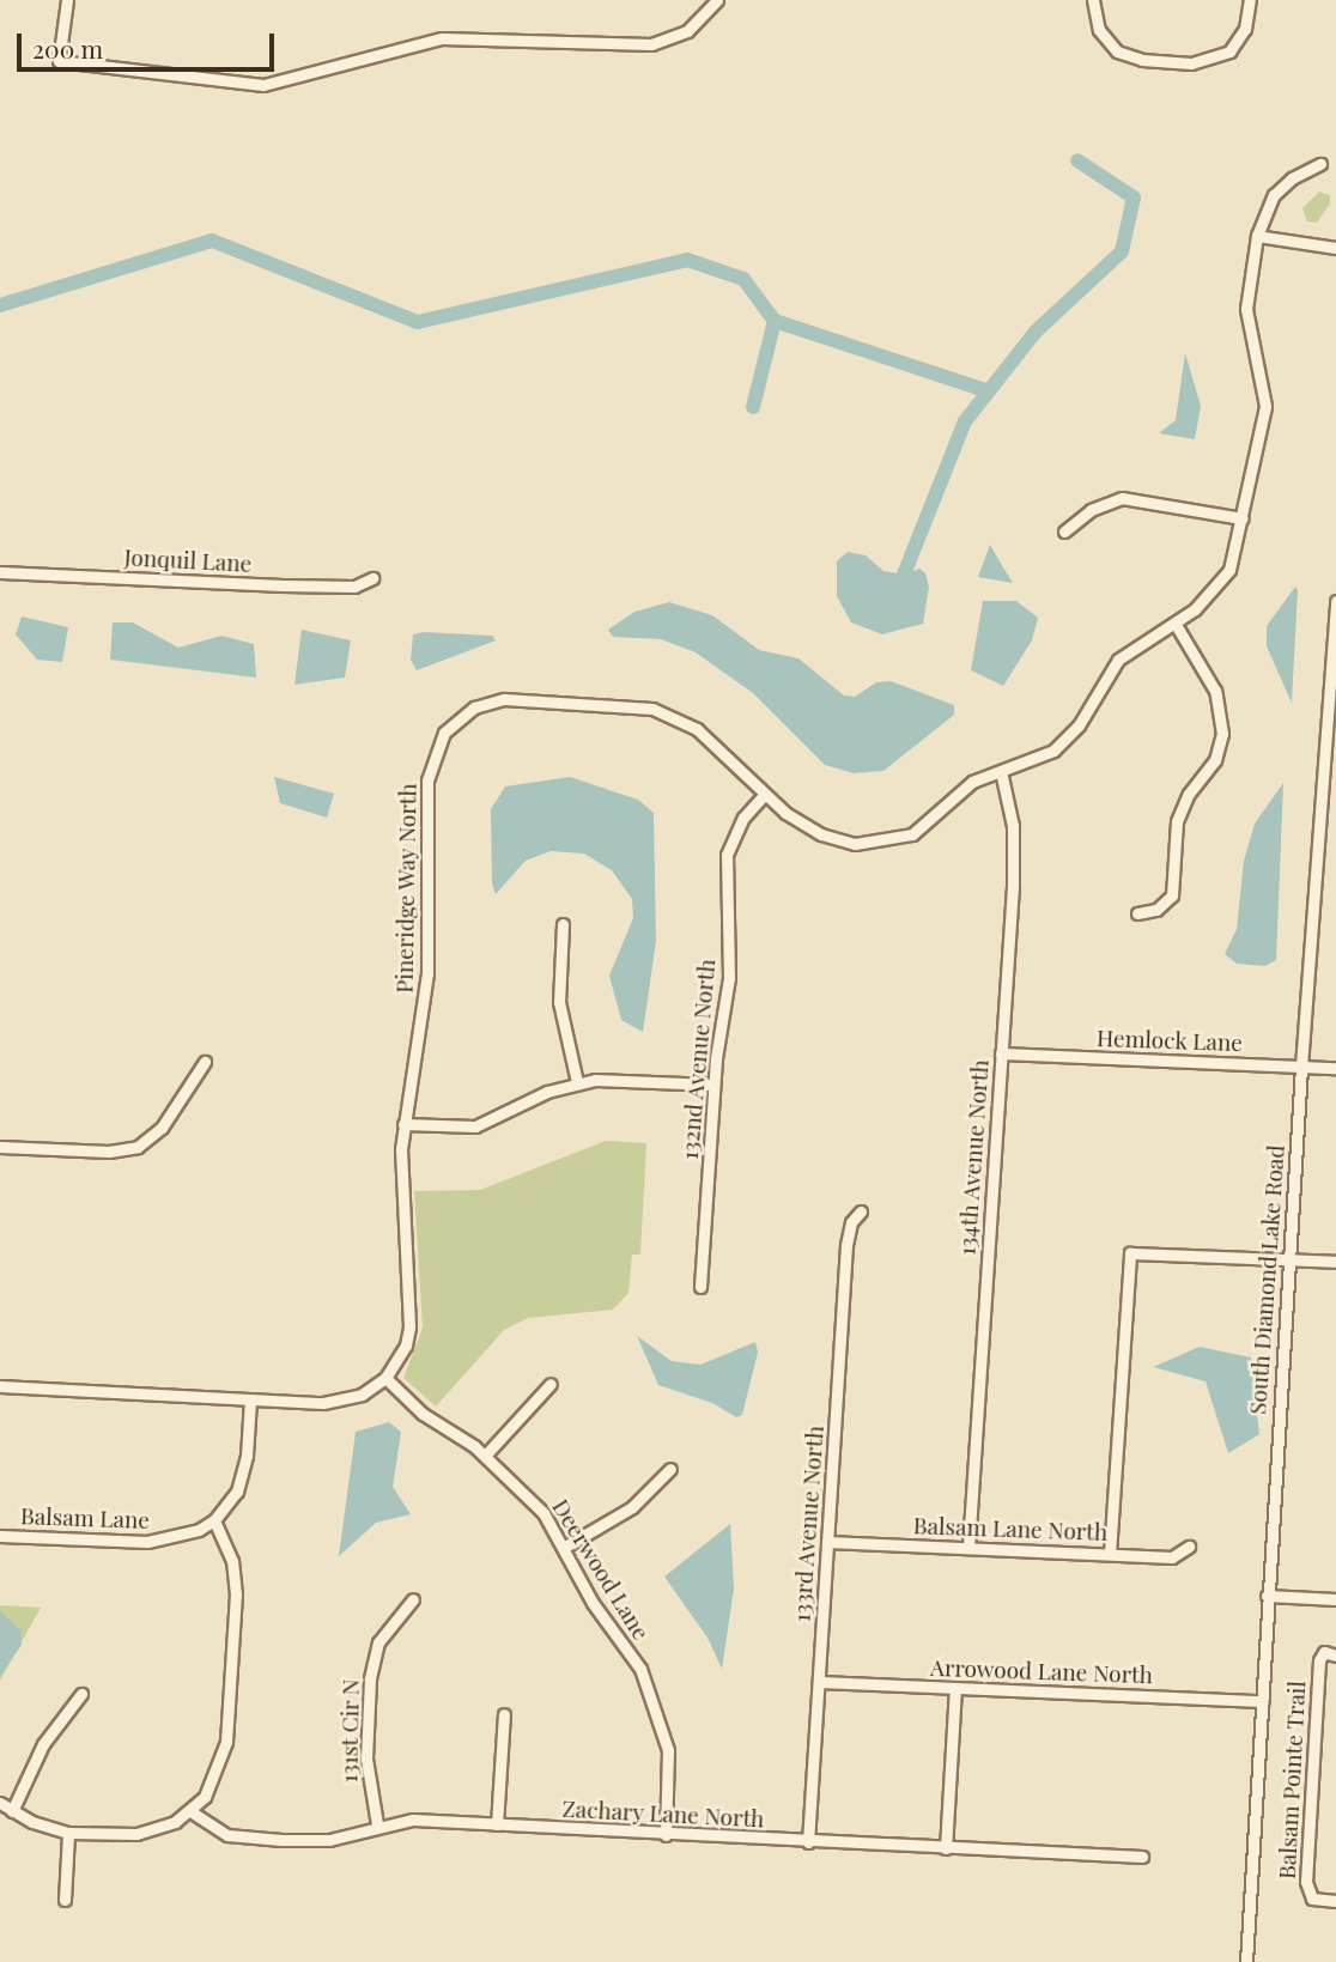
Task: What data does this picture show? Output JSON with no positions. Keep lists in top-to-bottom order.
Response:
{
  "streets": {
    "street": [
      "Jonquil Lane",
      "Pineridge Way North",
      "Hemlock Lane",
      "132nd Avenue North",
      "134th Avenue North",
      "South Diamond Lake Road",
      "Balsam Lane",
      "133rd Avenue North",
      "Balsam Lane North",
      "Deerwood Lane",
      "Arrowood Lane North",
      "131st Cir N",
      "Balsam Pointe Trail",
      "Zachary Lane North"
    ]
  },
  "crossings": [
    ["Pineridge Way North", "132nd Avenue North"],
    ["Pineridge Way North", "134th Avenue North"],
    ["Pineridge Way North", "Deerwood Lane"],
    ["Hemlock Lane", "134th Avenue North"],
    ["Hemlock Lane", "South Diamond Lake Road"],
    ["134th Avenue North", "Balsam Lane North"],
    ["South Diamond Lake Road", "Arrowood Lane North"],
    ["133rd Avenue North", "Balsam Lane North"],
    ["133rd Avenue North", "Arrowood Lane North"],
    ["133rd Avenue North", "Zachary Lane North"],
    ["Deerwood Lane", "Zachary Lane North"],
    ["131st Cir N", "Zachary Lane North"]
  ],
  "scale_bar": "200 m"
}
